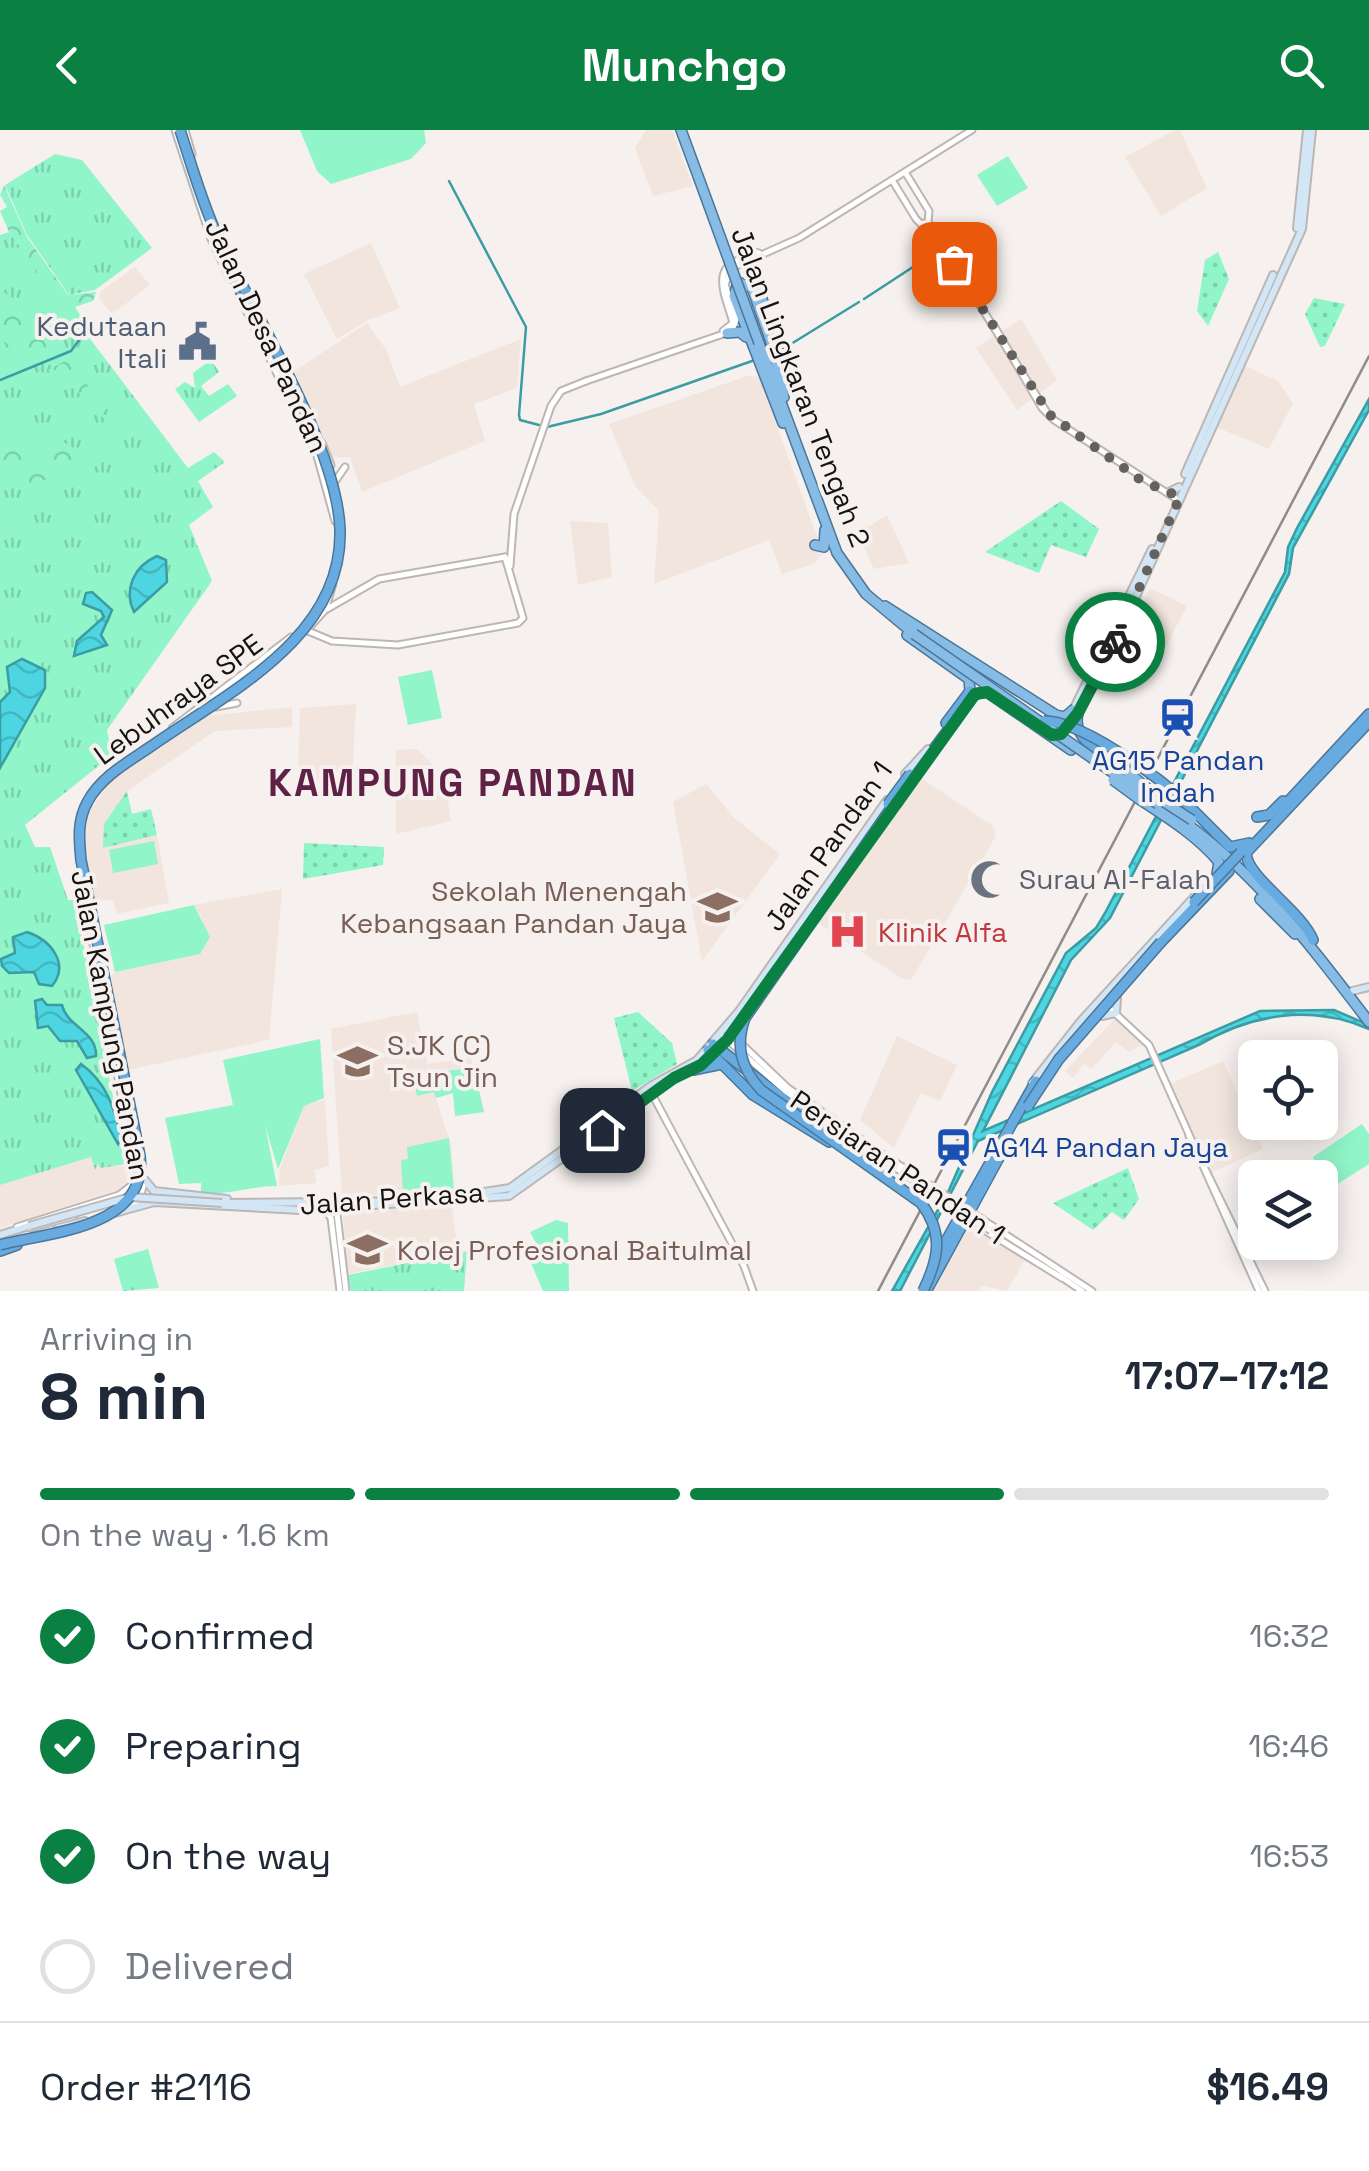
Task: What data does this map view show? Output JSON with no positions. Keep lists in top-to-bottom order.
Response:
{
  "streets": {
    "highway": ["Jalan Lingkaran Tengah 2", "Lebuhraya SPE", "Jalan Pandan 1"],
    "main road": ["Jalan Kampung Pandan", "Jalan Perkasa"],
    "street": ["Jalan Desa Pandan", "Persiaran Pandan 1"]
  },
  "crossings": [
    ["Jalan Desa Pandan", "Lebuhraya SPE"],
    ["Jalan Desa Pandan", "Jalan Kampung Pandan"],
    ["Lebuhraya SPE", "Jalan Kampung Pandan"],
    ["Lebuhraya SPE", "Jalan Perkasa"],
    ["Jalan Pandan 1", "Persiaran Pandan 1"],
    ["Jalan Pandan 1", "Jalan Perkasa"],
    ["Jalan Kampung Pandan", "Jalan Perkasa"],
    ["Persiaran Pandan 1", "Jalan Perkasa"]
  ],
  "districts": ["KAMPUNG PANDAN"],
  "places": {
    "public building": ["Kedutaan Itali"],
    "station": ["AG15 Pandan Indah", "AG14 Pandan Jaya"],
    "mosque": ["Surau Al-Falah"],
    "school or university": ["Sekolah Menengah Kebangsaan Pandan Jaya", "S.JK (C) Tsun Jin", "Kolej Profesional Baitulmal"],
    "hospital": ["Klinik Alfa"]
  },
  "page": {
    "header": "Munchgo",
    "heading": ["8 min", "Arriving in", "17:07–17:12"],
    "panel": ["Order #2116", "$16.49"],
    "bar": "On the way · 1.6 km",
    "list": [
      ["Confirmed", "16:32"],
      ["Preparing", "16:46"],
      ["On the way", "16:53"],
      "Delivered"
    ]
  }
}
